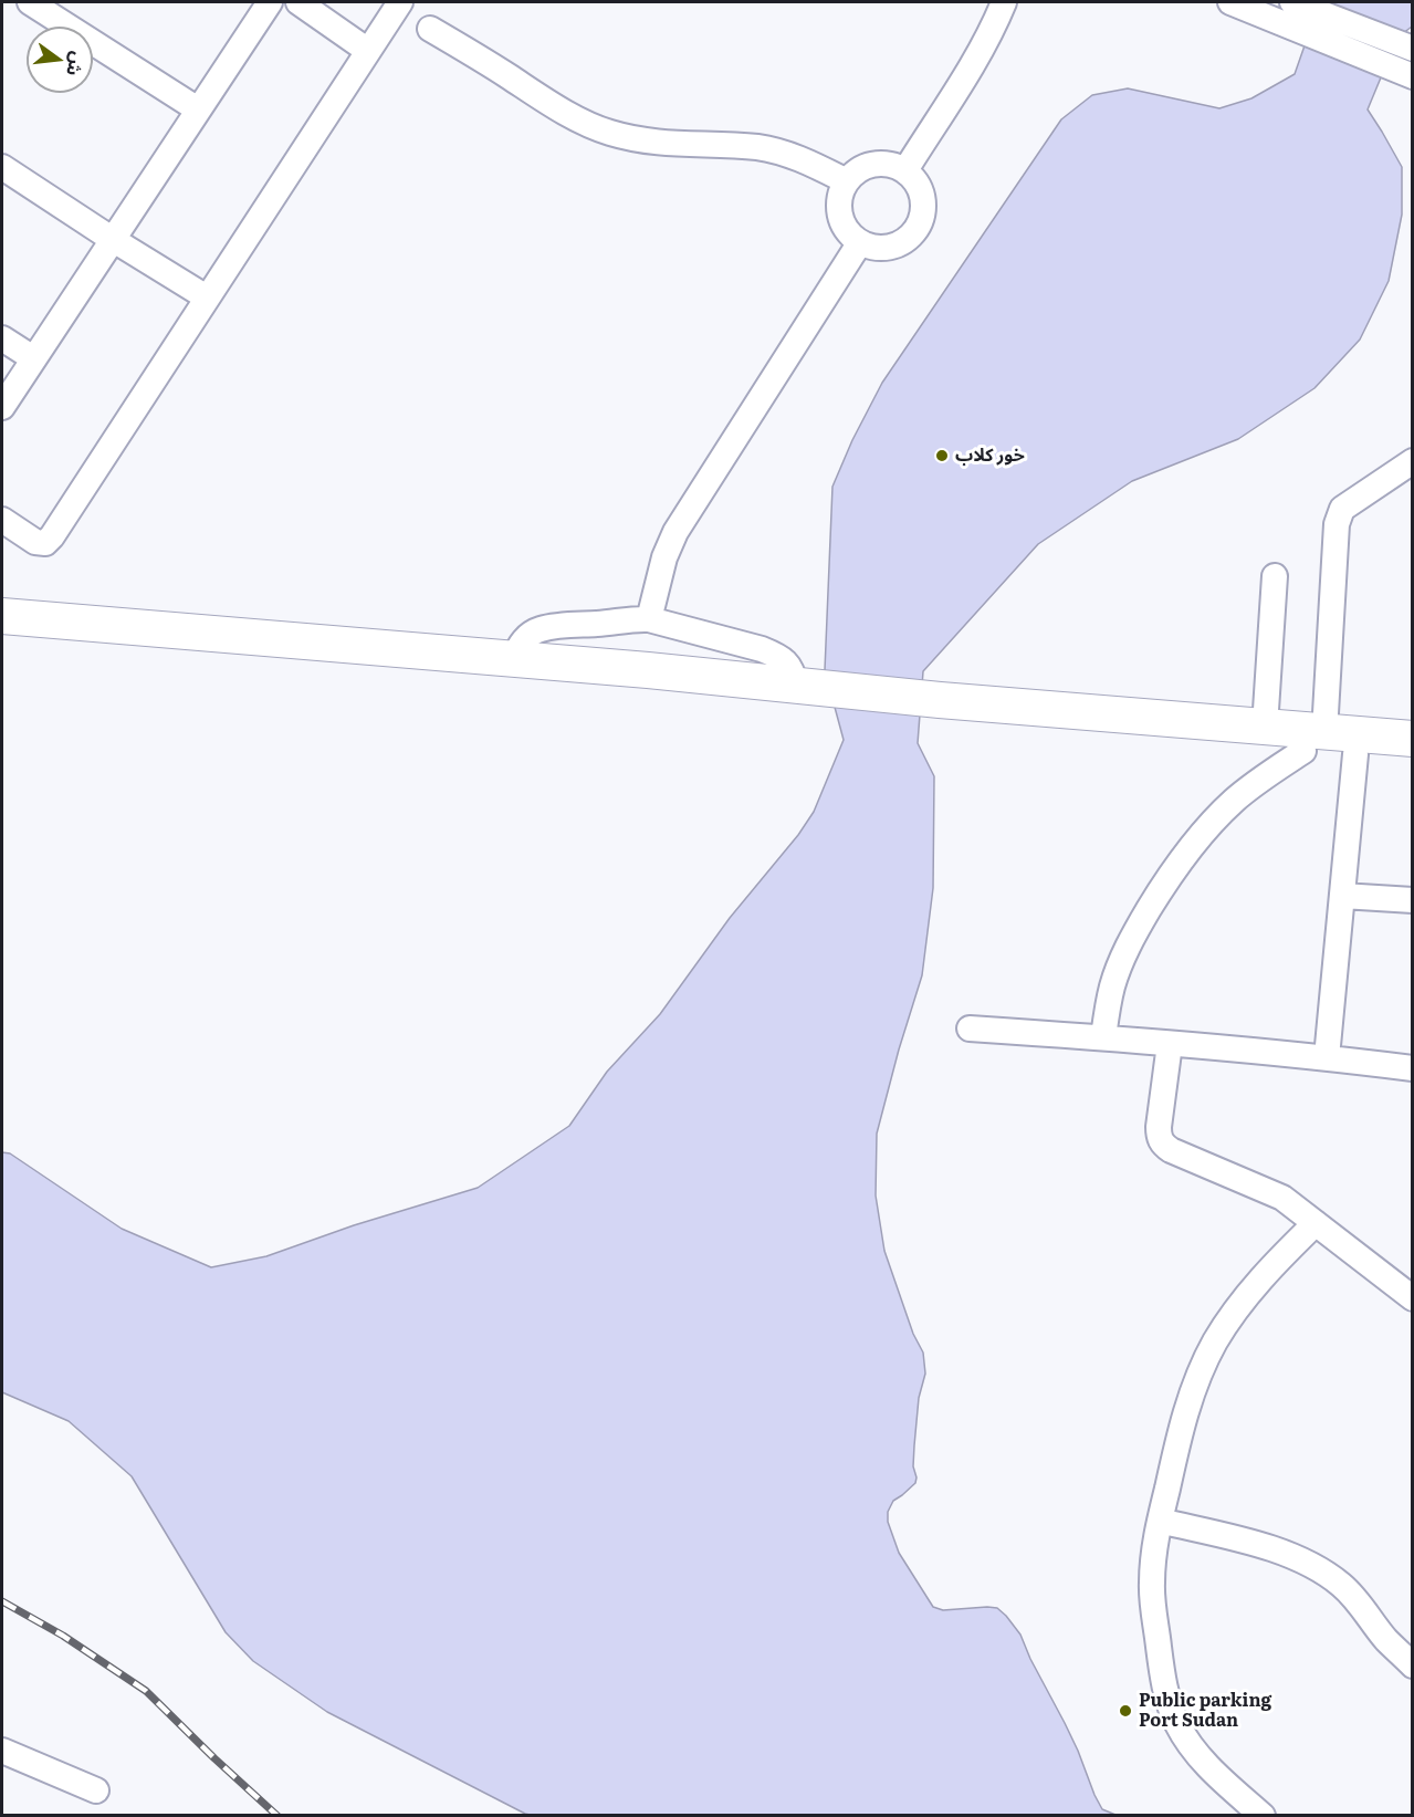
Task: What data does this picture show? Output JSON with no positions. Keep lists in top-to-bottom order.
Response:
{
  "places": ["خور كلاب", "Public parking Port Sudan"],
  "north": "right"
}
